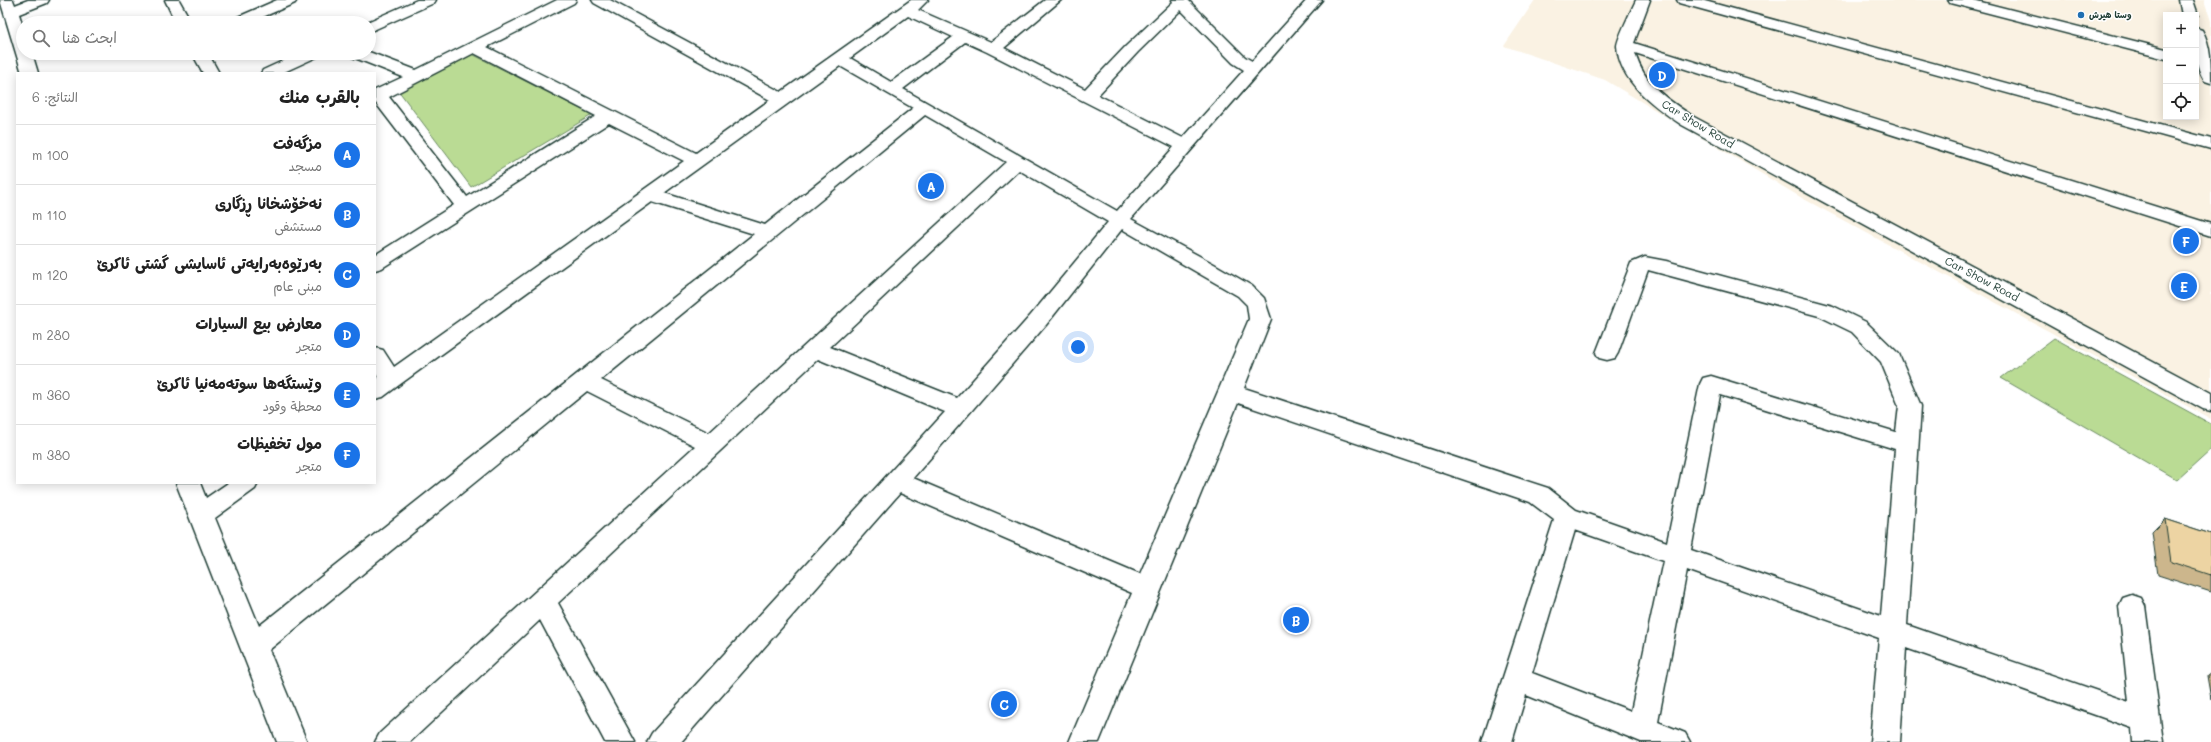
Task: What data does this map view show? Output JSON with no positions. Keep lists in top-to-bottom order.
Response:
{
  "streets": {
    "street": ["Car Show Road"]
  },
  "places": ["وستا هيرش"],
  "page": {
    "map_buttons": ["+", "−"],
    "search": "ابحث هنا",
    "pins": [
      "D",
      "A",
      "F",
      "E",
      "B",
      "C"
    ],
    "heading": ["بالقرب منك", "النتائج: 6"],
    "list": [
      {
        "mark": "A",
        "name": "مزگەفت",
        "note": "مسجد",
        "value": "100 m"
      },
      {
        "mark": "B",
        "name": "نەخۆشخانا ڕزگاری",
        "note": "مستشفى",
        "value": "110 m"
      },
      {
        "mark": "C",
        "name": "بەرێوەبەرایەتی ئاسایشی گشتی ئاکرێ",
        "note": "مبنى عام",
        "value": "120 m"
      },
      {
        "mark": "D",
        "name": "معارض بيع السيارات",
        "note": "متجر",
        "value": "280 m"
      },
      {
        "mark": "E",
        "name": "وێستگەها سوتەمەنیا ئاکرێ",
        "note": "محطة وقود",
        "value": "360 m"
      },
      {
        "mark": "F",
        "name": "مول تخفيظات",
        "note": "متجر",
        "value": "380 m"
      }
    ]
  }
}
